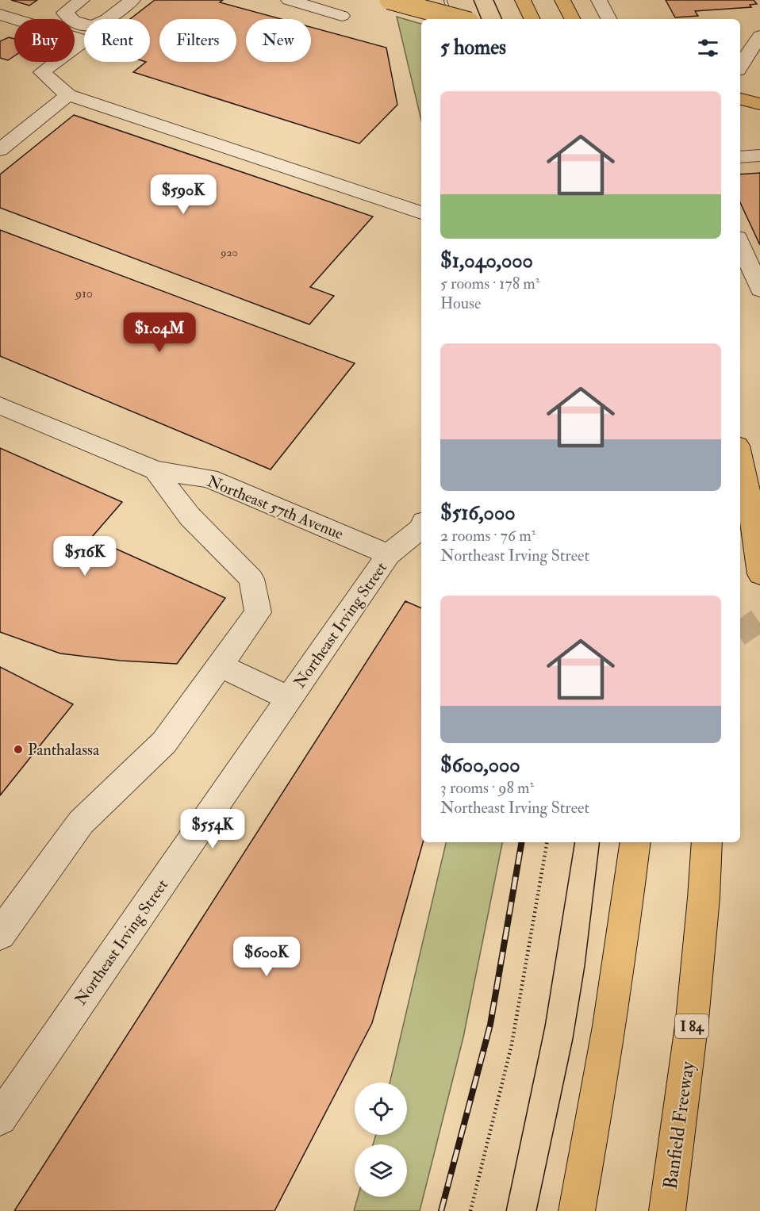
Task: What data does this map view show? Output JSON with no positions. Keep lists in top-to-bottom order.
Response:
{
  "streets": {
    "main road": ["I 84", "Banfield Freeway"],
    "street": ["Northeast 57th Avenue", "Northeast Irving Street"]
  },
  "crossings": [
    ["Northeast 57th Avenue", "Northeast Irving Street"]
  ],
  "places": ["Panthalassa"],
  "house_numbers": ["920", "910"],
  "page": {
    "chip": [
      "Buy",
      "Rent",
      "Filters",
      "New"
    ],
    "heading": "5 homes",
    "list": [
      {
        "name": "$1,040,000",
        "note": "5 rooms · 178 m² · House"
      },
      {
        "name": "$516,000",
        "note": "2 rooms · 76 m² · Northeast Irving Street"
      },
      {
        "name": "$600,000",
        "note": "3 rooms · 98 m² · Northeast Irving Street"
      }
    ],
    "price": [
      "$590K",
      "$1.04M",
      "$516K",
      "$554K",
      "$600K"
    ]
  }
}
